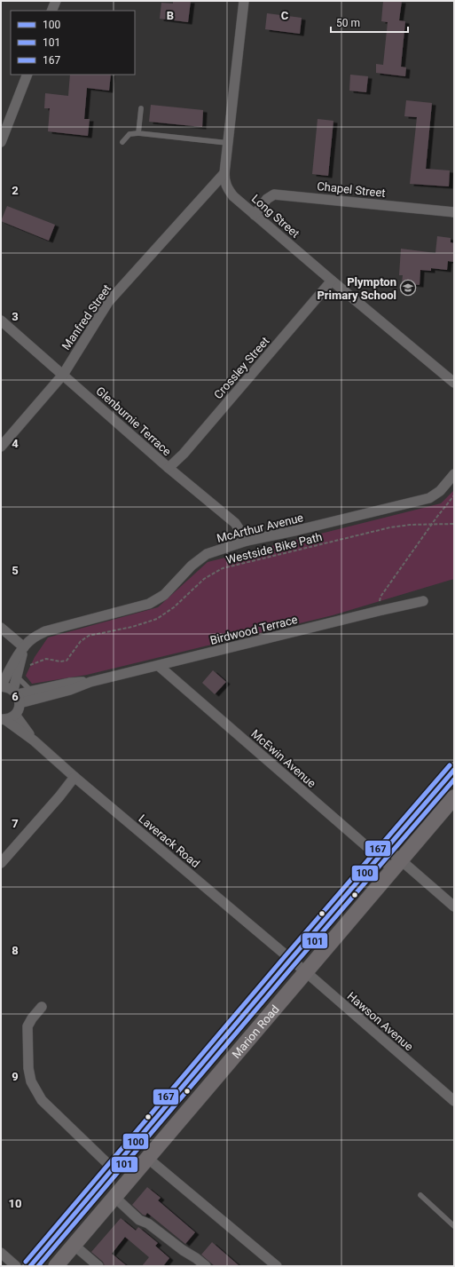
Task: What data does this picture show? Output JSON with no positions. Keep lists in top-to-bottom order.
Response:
{
  "streets": {
    "main road": ["Marion Road"],
    "street": [
      "Chapel Street",
      "Long Street",
      "Manfred Street",
      "Crossley Street",
      "Glenburnie Terrace",
      "McArthur Avenue",
      "Birdwood Terrace",
      "McEwin Avenue",
      "Laverack Road",
      "Hawson Avenue"
    ],
    "path": ["Westside Bike Path"]
  },
  "crossings": [
    ["Chapel Street", "Long Street"],
    ["Long Street", "Manfred Street"],
    ["Long Street", "Crossley Street"],
    ["Manfred Street", "Glenburnie Terrace"],
    ["Crossley Street", "Glenburnie Terrace"],
    ["Glenburnie Terrace", "McArthur Avenue"],
    ["Birdwood Terrace", "McEwin Avenue"],
    ["McEwin Avenue", "Marion Road"],
    ["Laverack Road", "Hawson Avenue"],
    ["Laverack Road", "Marion Road"],
    ["Hawson Avenue", "Marion Road"]
  ],
  "places": {
    "school or university": ["Plympton Primary School"]
  },
  "lines": ["transit line 167", "transit line 100", "transit line 101"],
  "legend": ["100", "101", "167"],
  "scale_bar": "50 m",
  "grid": {
    "columns": ["B", "C"],
    "rows": [
      "2",
      "3",
      "4",
      "5",
      "6",
      "7",
      "8",
      "9",
      "10"
    ]
  }
}
